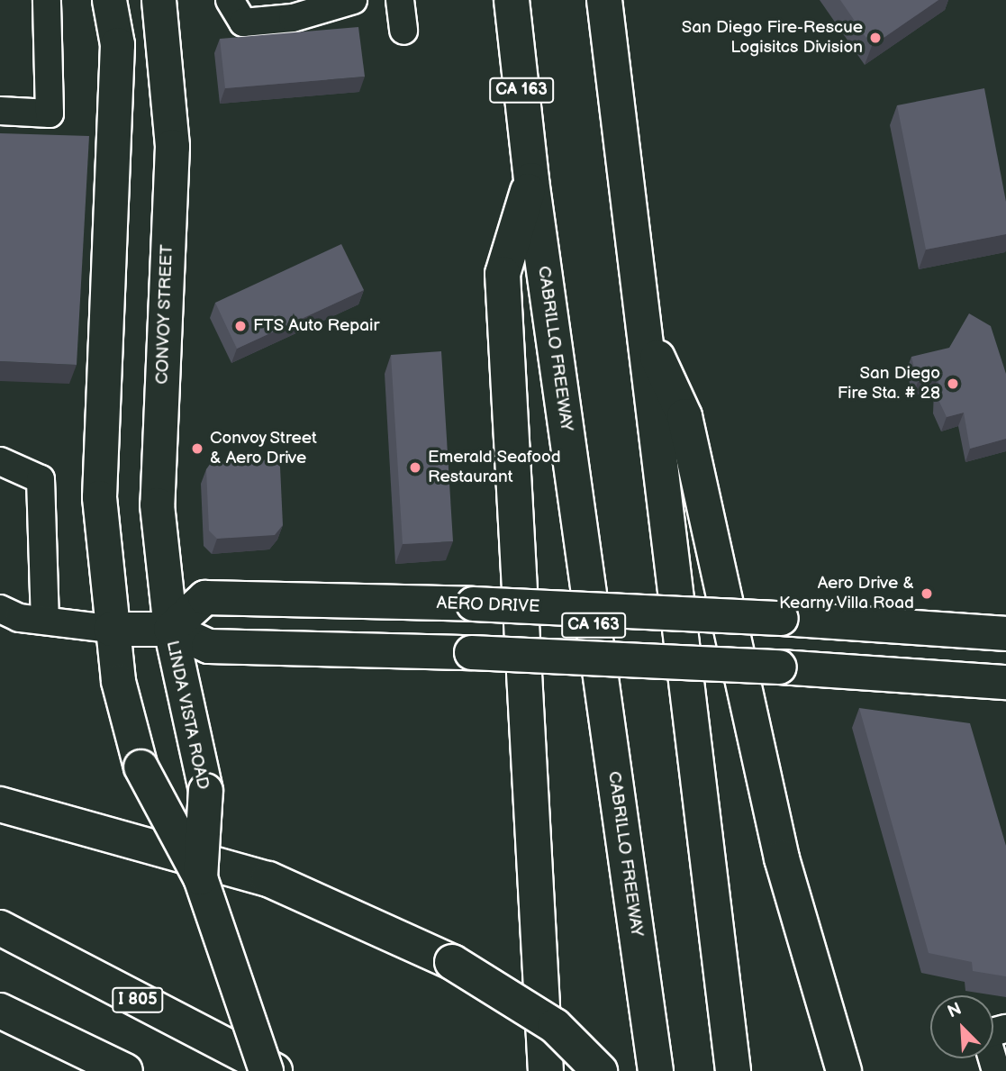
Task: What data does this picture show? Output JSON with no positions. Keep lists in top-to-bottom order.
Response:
{
  "streets": {
    "highway": ["CA 163", "CABRILLO FREEWAY", "I 805"],
    "main road": ["CONVOY STREET", "AERO DRIVE", "LINDA VISTA ROAD"]
  },
  "crossings": [
    ["CONVOY STREET", "AERO DRIVE"],
    ["CONVOY STREET", "LINDA VISTA ROAD"],
    ["AERO DRIVE", "LINDA VISTA ROAD"]
  ],
  "places": [
    "San Diego Fire-Rescue Logisitcs Division",
    "FTS Auto Repair",
    "San Diego Fire Sta. # 28",
    "Convoy Street & Aero Drive",
    "Emerald Seafood Restaurant",
    "Aero Drive & Kearny Villa Road"
  ],
  "north": "top left"
}
